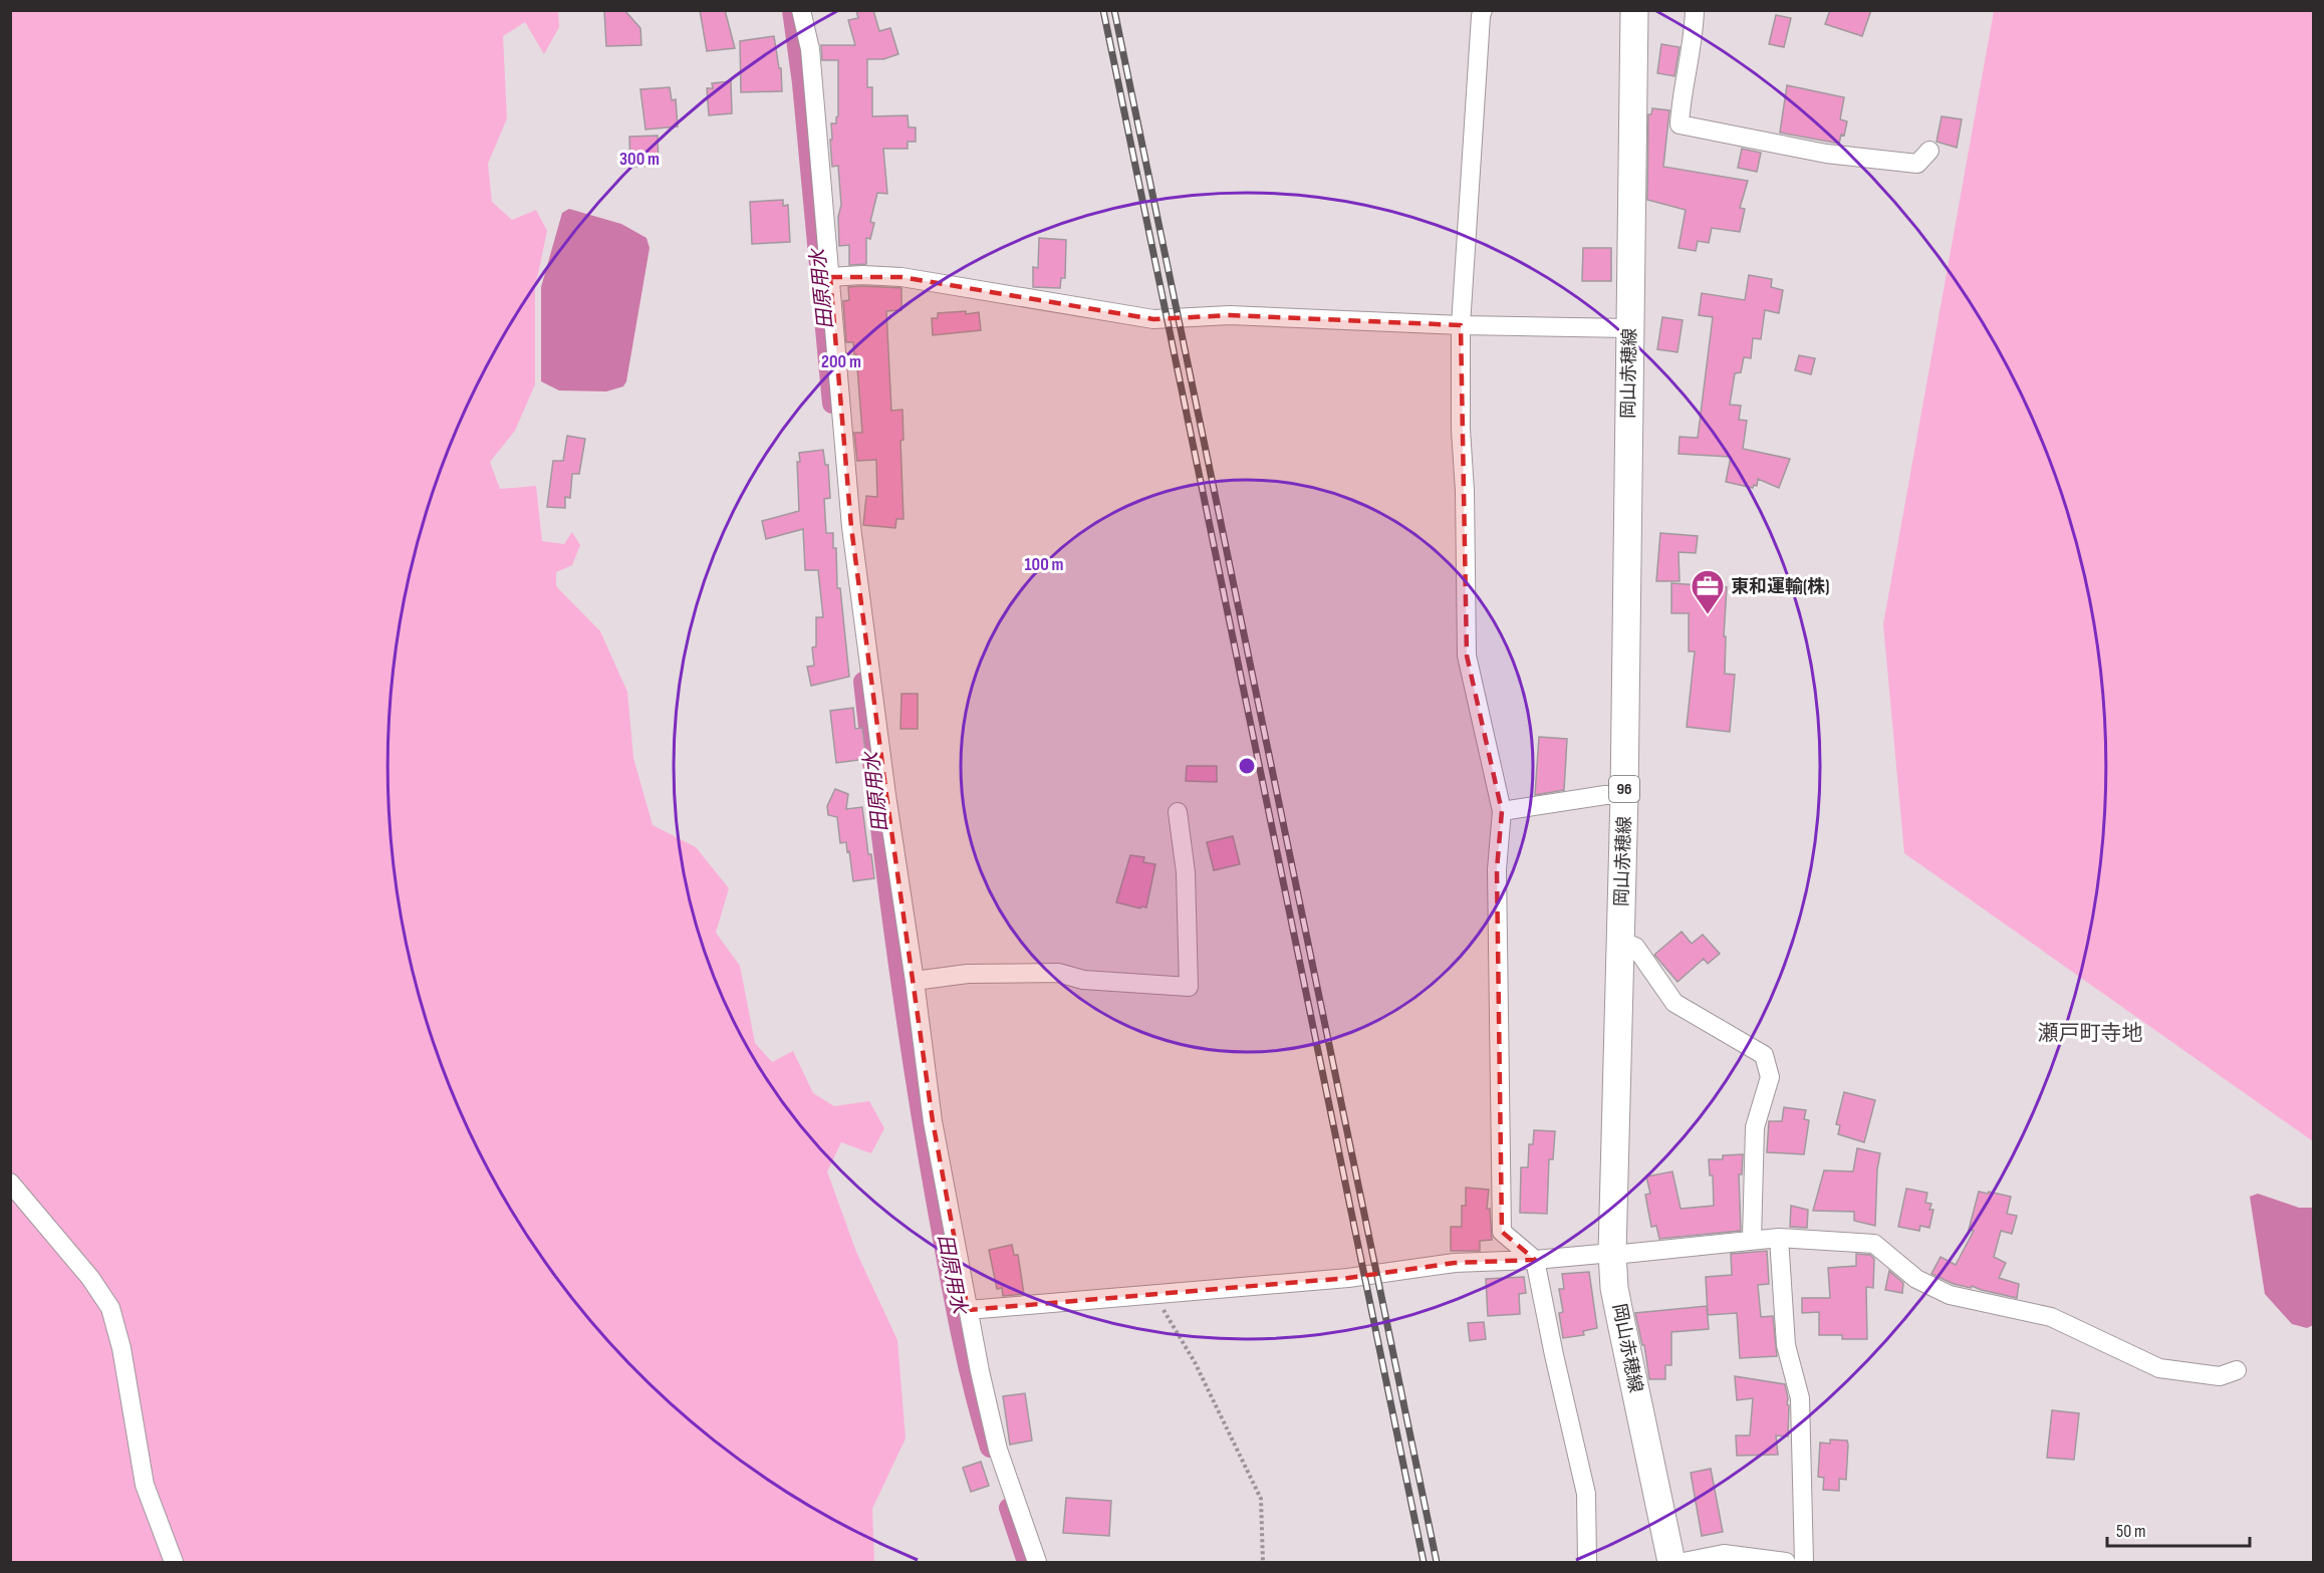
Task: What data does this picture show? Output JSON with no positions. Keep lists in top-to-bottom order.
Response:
{
  "streets": {
    "main road": ["岡山赤穂線", "96"]
  },
  "districts": ["瀬戸町寺地"],
  "water": ["田原用水"],
  "places": {
    "office": ["東和運輸(株)"]
  },
  "scale_bar": "50 m",
  "rings": ["300 m", "200 m", "100 m"]
}
